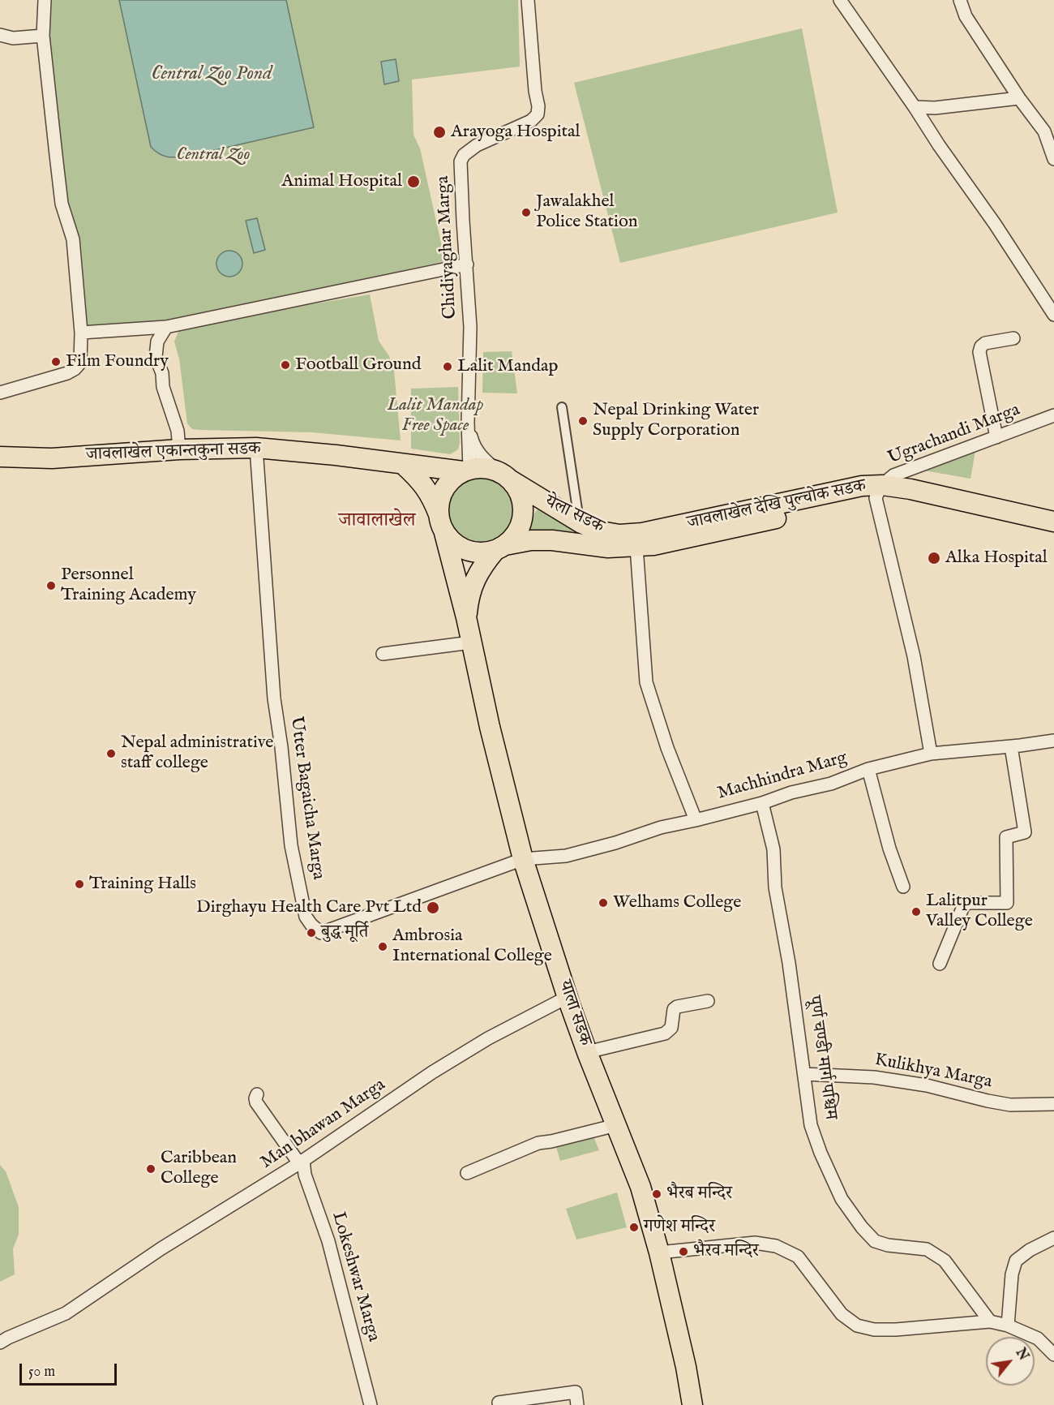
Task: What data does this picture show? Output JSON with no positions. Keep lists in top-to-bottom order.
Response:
{
  "streets": {
    "main road": [
      "जावलाखेल एकान्तकुना सडक",
      "जावलाखेल देखि पुल्चोक सडक",
      "येला सडक",
      "याला सडक"
    ],
    "street": [
      "Chidiyaghar Marga",
      "Ugrachandi Marga",
      "Machhindra Marg",
      "Utter Bagaicha Marga",
      "पूर्ण चण्डी मार्ग पश्चिम",
      "Kulikhya Marga",
      "Man bhawan Marga",
      "Lokeshwar Marga"
    ]
  },
  "crossings": [
    ["Chidiyaghar Marga", "जावलाखेल एकान्तकुना सडक"],
    ["Chidiyaghar Marga", "येला सडक"],
    ["Chidiyaghar Marga", "याला सडक"],
    ["Ugrachandi Marga", "जावलाखेल देखि पुल्चोक सडक"],
    ["जावलाखेल एकान्तकुना सडक", "येला सडक"],
    ["जावलाखेल एकान्तकुना सडक", "Utter Bagaicha Marga"],
    ["जावलाखेल एकान्तकुना सडक", "याला सडक"],
    ["येला सडक", "याला सडक"],
    ["Machhindra Marg", "Utter Bagaicha Marga"],
    ["Machhindra Marg", "याला सडक"],
    ["Machhindra Marg", "पूर्ण चण्डी मार्ग पश्चिम"],
    ["Utter Bagaicha Marga", "याला सडक"],
    ["याला सडक", "Man bhawan Marga"],
    ["पूर्ण चण्डी मार्ग पश्चिम", "Kulikhya Marga"],
    ["Man bhawan Marga", "Lokeshwar Marga"]
  ],
  "districts": ["जावालाखेल"],
  "water": ["Central Zoo Pond"],
  "parks": ["Central Zoo", "Lalit Mandap Free Space"],
  "places": [
    "Arayoga Hospital",
    "Animal Hospital",
    "Jawalakhel Police Station",
    "Film Foundry",
    "Football Ground",
    "Lalit Mandap",
    "Nepal Drinking Water Supply Corporation",
    "Alka Hospital",
    "Personnel Training Academy",
    "Nepal administrative staff college",
    "Training Halls",
    "Welhams College",
    "Dirghayu Health Care Pvt Ltd",
    "Lalitpur Valley College",
    "बुद्ध मूर्ति",
    "Ambrosia International College",
    "Caribbean College",
    "भैरब मन्दिर",
    "गणेश मन्दिर",
    "भैरव मन्दिर"
  ],
  "scale_bar": "50 m",
  "north": "top right"
}
